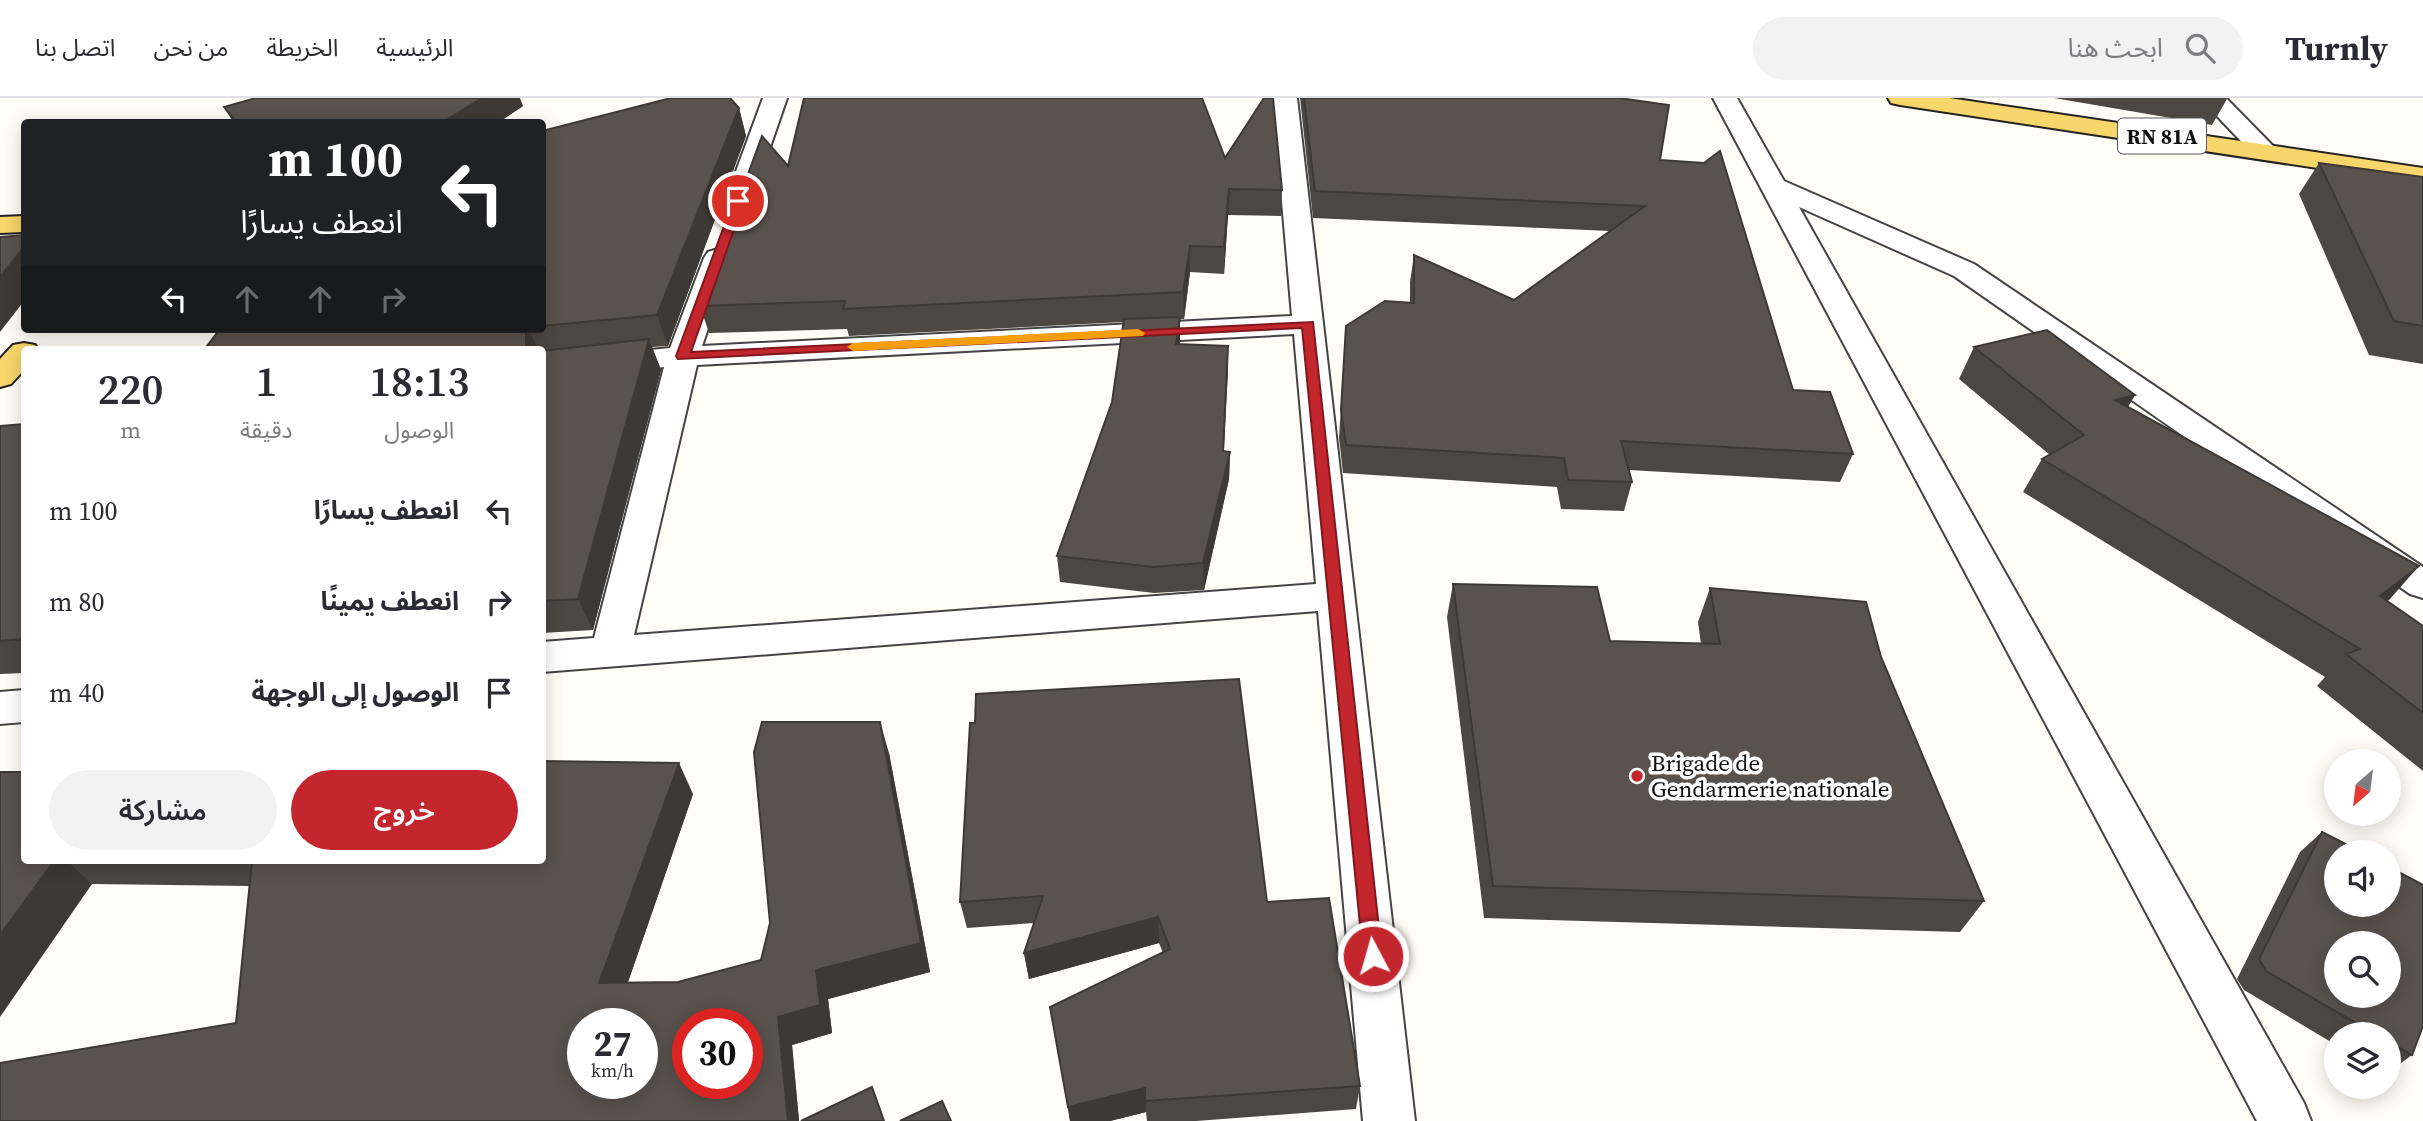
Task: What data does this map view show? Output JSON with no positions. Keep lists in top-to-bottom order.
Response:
{
  "streets": {
    "main road": ["RN 81A"]
  },
  "places": ["Brigade de Gendarmerie nationale"],
  "north": "bottom left",
  "page": {
    "header": "Turnly",
    "search": "ابحث هنا",
    "nav": [
      "الرئيسية",
      "الخريطة",
      "من نحن",
      "اتصل بنا"
    ],
    "turn": ["100 m", "انعطف يسارًا"],
    "eta": [
      "18:13",
      "الوصول",
      "1",
      "دقيقة",
      "220",
      "m"
    ],
    "list": [
      {
        "name": "انعطف يسارًا",
        "value": "100 m"
      },
      {
        "name": "انعطف يمينًا",
        "value": "80 m"
      },
      {
        "name": "الوصول إلى الوجهة",
        "value": "40 m"
      }
    ],
    "buttons": ["خروج", "مشاركة"],
    "speed": "27 km/h",
    "limit": "30"
  }
}
